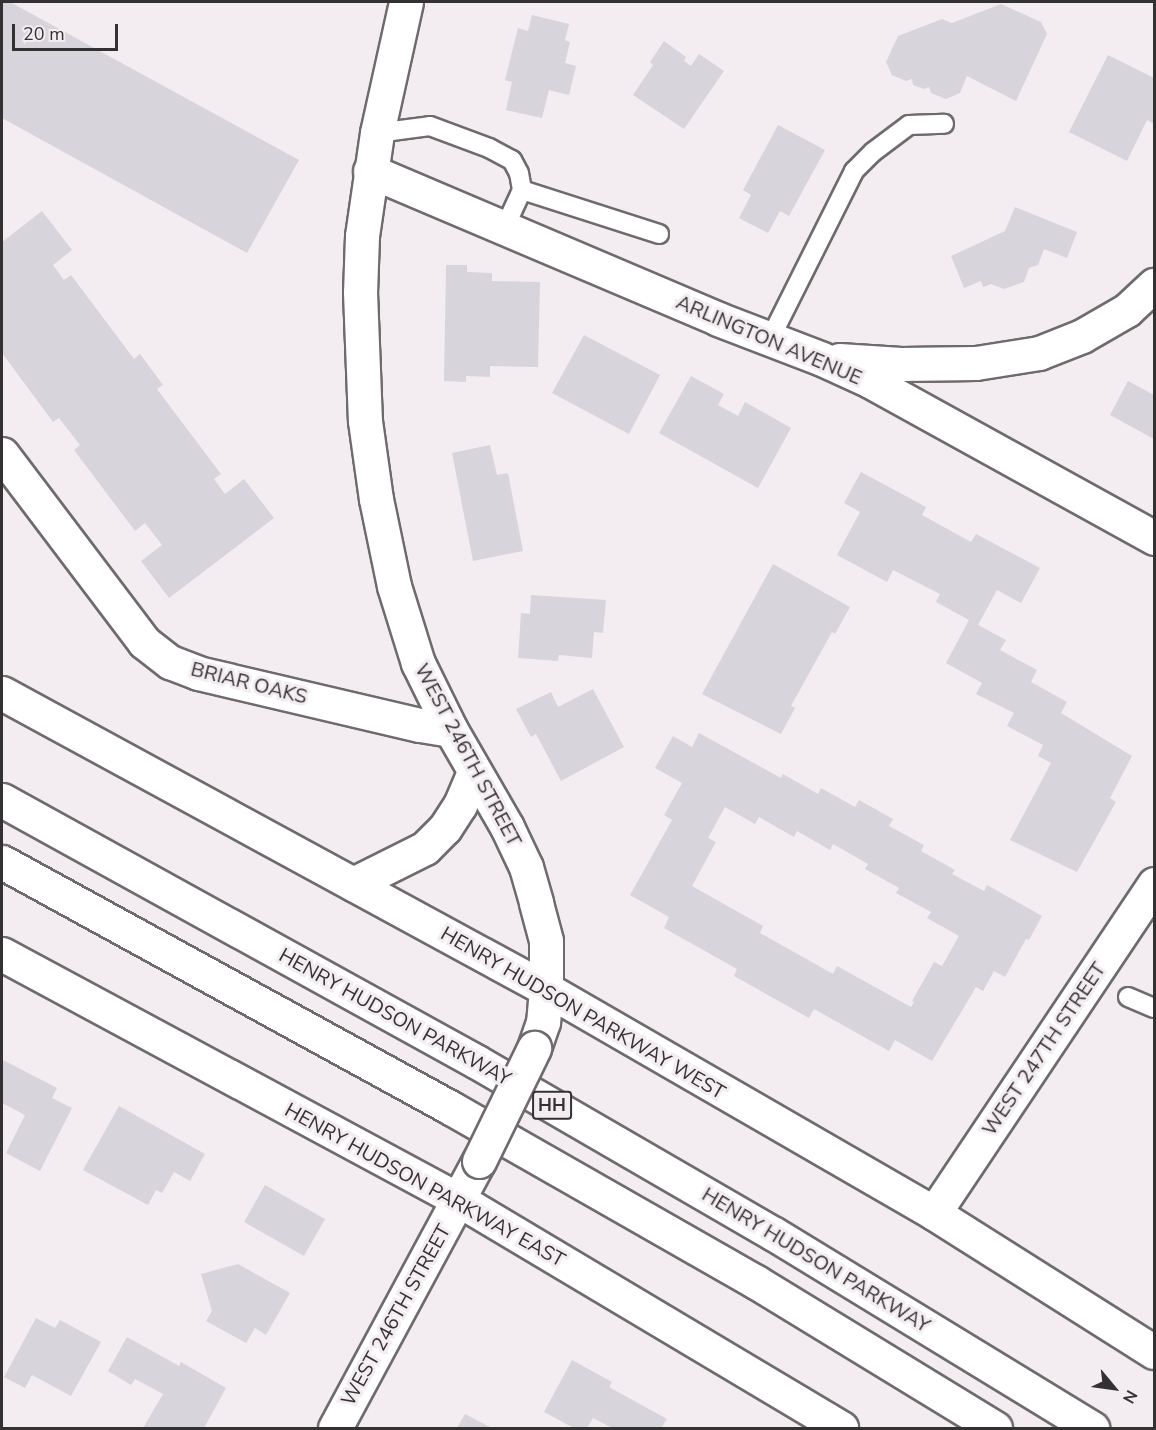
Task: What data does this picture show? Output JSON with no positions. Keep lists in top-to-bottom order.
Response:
{
  "streets": {
    "main road": [
      "ARLINGTON AVENUE",
      "BRIAR OAKS",
      "WEST 246TH STREET",
      "HENRY HUDSON PARKWAY WEST",
      "HENRY HUDSON PARKWAY",
      "WEST 247TH STREET",
      "HH",
      "HENRY HUDSON PARKWAY EAST"
    ]
  },
  "crossings": [
    ["ARLINGTON AVENUE", "WEST 246TH STREET"],
    ["BRIAR OAKS", "WEST 246TH STREET"],
    ["WEST 246TH STREET", "HENRY HUDSON PARKWAY WEST"],
    ["WEST 246TH STREET", "HENRY HUDSON PARKWAY EAST"],
    ["HENRY HUDSON PARKWAY WEST", "WEST 247TH STREET"]
  ],
  "scale_bar": "20 m",
  "north": "bottom right"
}
